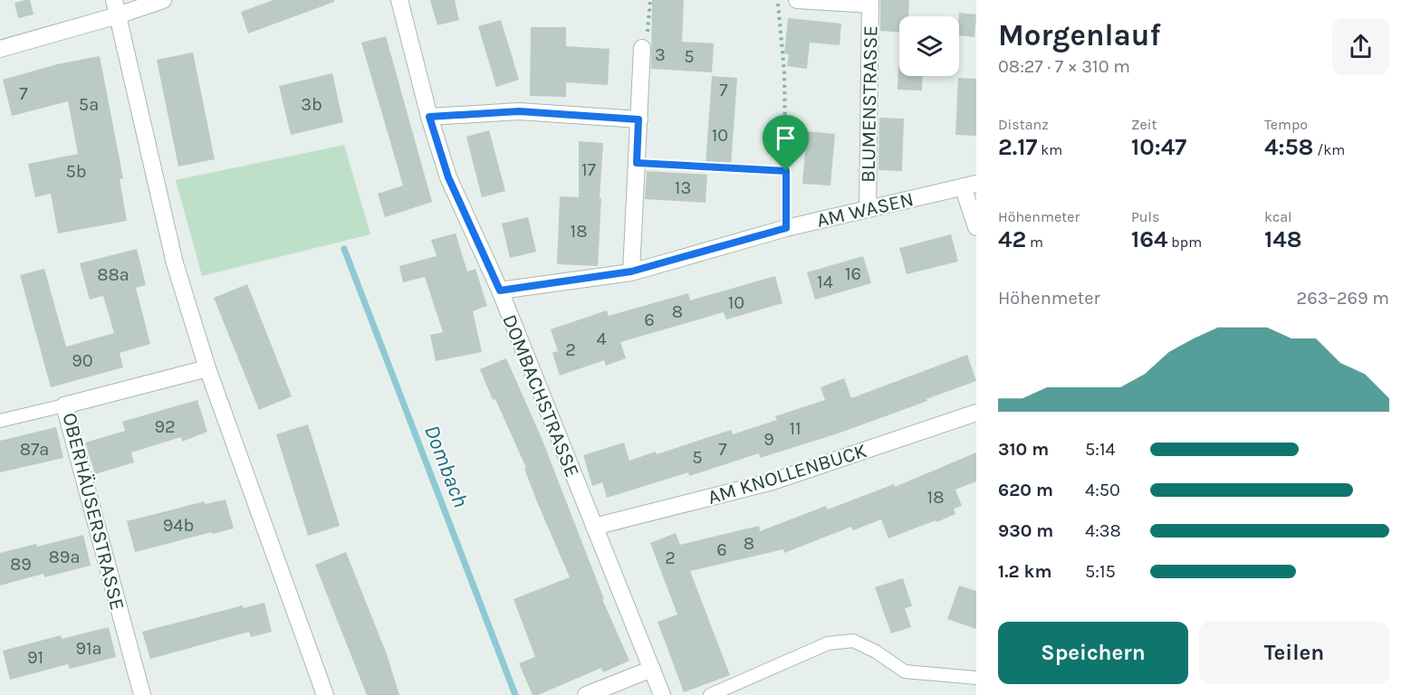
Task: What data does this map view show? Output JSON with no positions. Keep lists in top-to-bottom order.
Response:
{
  "streets": {
    "street": [
      "BLUMENSTRASSE",
      "AM WASEN",
      "DOMBACHSTRASSE",
      "AM KNOLLENBUCK",
      "OBERHÄUSERSTRASSE"
    ]
  },
  "crossings": [
    ["BLUMENSTRASSE", "AM WASEN"],
    ["AM WASEN", "DOMBACHSTRASSE"],
    ["DOMBACHSTRASSE", "AM KNOLLENBUCK"]
  ],
  "water": ["Dombach"],
  "house_numbers": [
    "3",
    "5",
    "7",
    "7",
    "5a",
    "3b",
    "10",
    "17",
    "5b",
    "13",
    "18",
    "16",
    "88a",
    "14",
    "10",
    "8",
    "6",
    "4",
    "2",
    "90",
    "92",
    "11",
    "9",
    "87a",
    "7",
    "5",
    "18",
    "94b",
    "8",
    "6",
    "89a",
    "2",
    "89",
    "91a",
    "91"
  ],
  "page": {
    "heading": ["Morgenlauf", "08:27 · 7 × 310 m"],
    "stats": [
      ["Distanz", "2.17 km"],
      ["Zeit", "10:47"],
      ["Tempo", "4:58 /km"],
      ["Höhenmeter", "42 m"],
      ["Puls", "164 bpm"],
      ["kcal", "148"]
    ],
    "chart": ["Höhenmeter", "263–269 m"],
    "list": [
      {
        "name": "310 m",
        "note": "5:14"
      },
      {
        "name": "620 m",
        "note": "4:50"
      },
      {
        "name": "930 m",
        "note": "4:38"
      },
      {
        "name": "1.2 km",
        "note": "5:15"
      }
    ],
    "buttons": ["Speichern", "Teilen"]
  }
}
